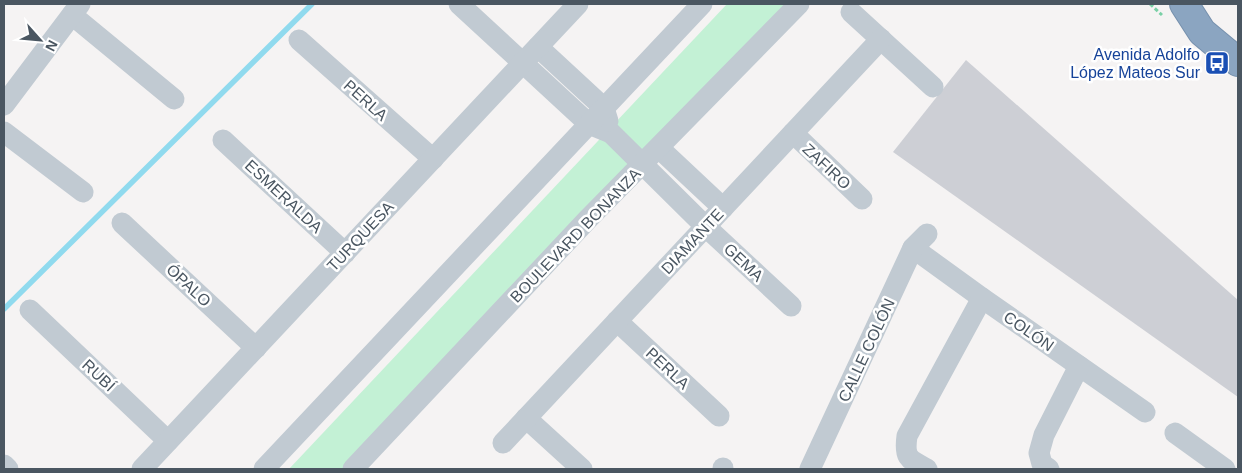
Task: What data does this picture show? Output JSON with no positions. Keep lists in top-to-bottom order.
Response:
{
  "streets": {
    "street": [
      "PERLA",
      "ZAFIRO",
      "ESMERALDA",
      "BOULEVARD BONANZA",
      "TURQUESA",
      "DIAMANTE",
      "GEMA",
      "ÓPALO",
      "COLÓN",
      "CALLE COLÓN",
      "RUBÍ"
    ]
  },
  "crossings": [
    ["PERLA", "TURQUESA"],
    ["PERLA", "DIAMANTE"],
    ["ZAFIRO", "DIAMANTE"],
    ["ESMERALDA", "TURQUESA"],
    ["BOULEVARD BONANZA", "GEMA"],
    ["TURQUESA", "GEMA"],
    ["TURQUESA", "ÓPALO"],
    ["TURQUESA", "RUBÍ"],
    ["DIAMANTE", "GEMA"],
    ["COLÓN", "CALLE COLÓN"]
  ],
  "places": {
    "bus stop": ["Avenida Adolfo López Mateos Sur"]
  },
  "north": "bottom right"
}
